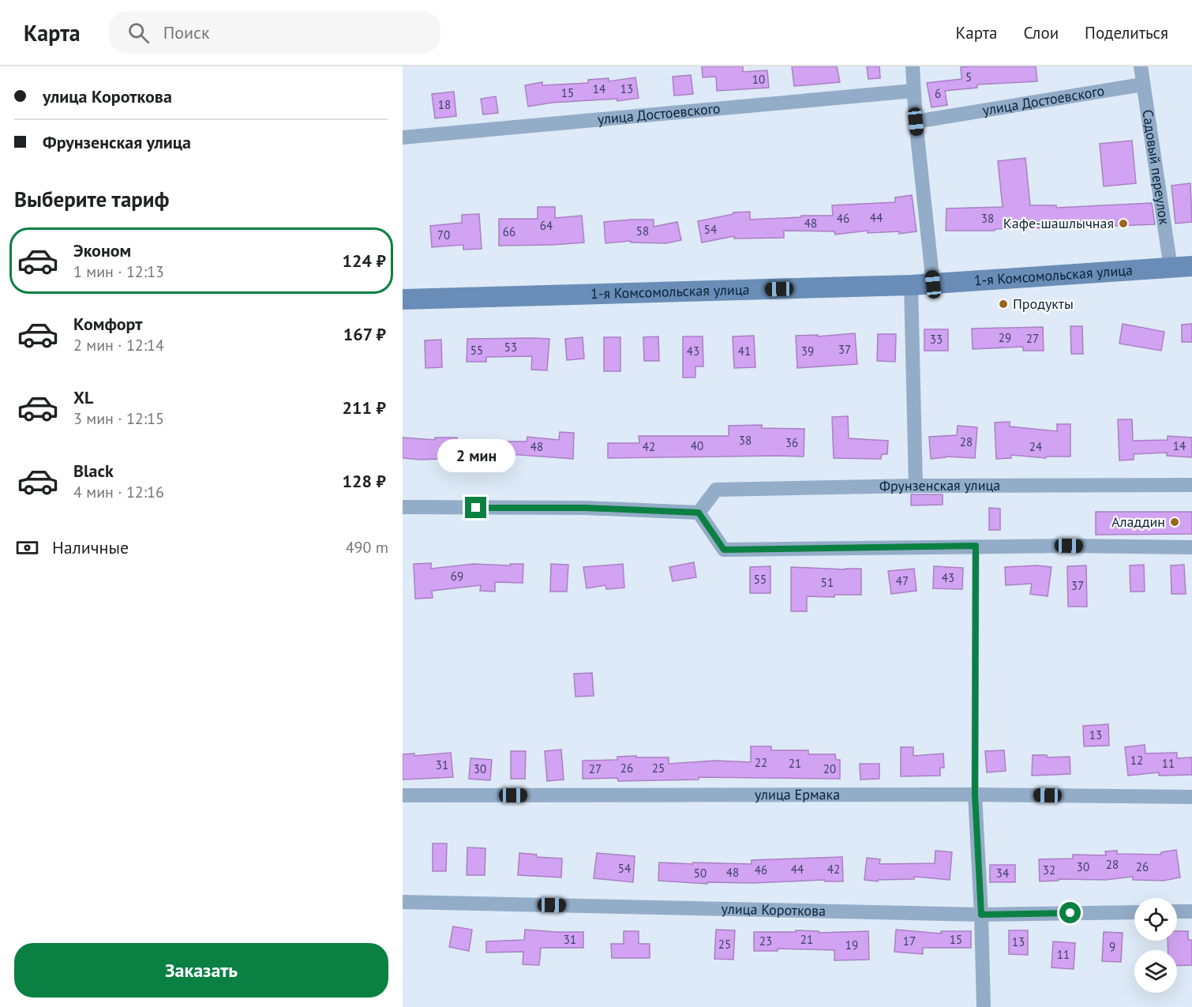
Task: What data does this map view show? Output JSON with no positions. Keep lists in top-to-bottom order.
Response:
{
  "streets": {
    "main road": ["1-я Комсомольская улица"],
    "street": [
      "улица Достоевского",
      "Садовый переулок",
      "Фрунзенская улица",
      "улица Ермака",
      "улица Короткова"
    ]
  },
  "crossings": [
    ["улица Достоевского", "Садовый переулок"],
    ["Садовый переулок", "1-я Комсомольская улица"]
  ],
  "places": ["Кафе-шашлычная", "Продукты", "Аладдин"],
  "house_numbers": [
    "5",
    "10",
    "14",
    "13",
    "15",
    "6",
    "18",
    "44",
    "46",
    "38",
    "48",
    "64",
    "54",
    "58",
    "66",
    "70",
    "29",
    "27",
    "33",
    "53",
    "37",
    "55",
    "43",
    "41",
    "39",
    "38",
    "28",
    "36",
    "40",
    "14",
    "48",
    "42",
    "24",
    "69",
    "43",
    "55",
    "47",
    "51",
    "37",
    "13",
    "12",
    "22",
    "21",
    "11",
    "31",
    "26",
    "25",
    "30",
    "27",
    "20",
    "28",
    "30",
    "26",
    "54",
    "44",
    "42",
    "46",
    "32",
    "48",
    "50",
    "34",
    "31",
    "21",
    "15",
    "23",
    "17",
    "13",
    "25",
    "19",
    "9",
    "11"
  ],
  "page": {
    "header": "Карта",
    "search": "Поиск",
    "nav": ["Карта", "Слои", "Поделиться"],
    "banner": ["улица Короткова", "Фрунзенская улица"],
    "heading": "Выберите тариф",
    "list": [
      {
        "name": "Эконом",
        "note": "1 мин · 12:13",
        "value": "124 ₽"
      },
      {
        "name": "Комфорт",
        "note": "2 мин · 12:14",
        "value": "167 ₽"
      },
      {
        "name": "XL",
        "note": "3 мин · 12:15",
        "value": "211 ₽"
      },
      {
        "name": "Black",
        "note": "4 мин · 12:16",
        "value": "128 ₽"
      }
    ],
    "bubble": "2 мин",
    "pay": ["Наличные", "490 m"],
    "buttons": "Заказать"
  }
}
